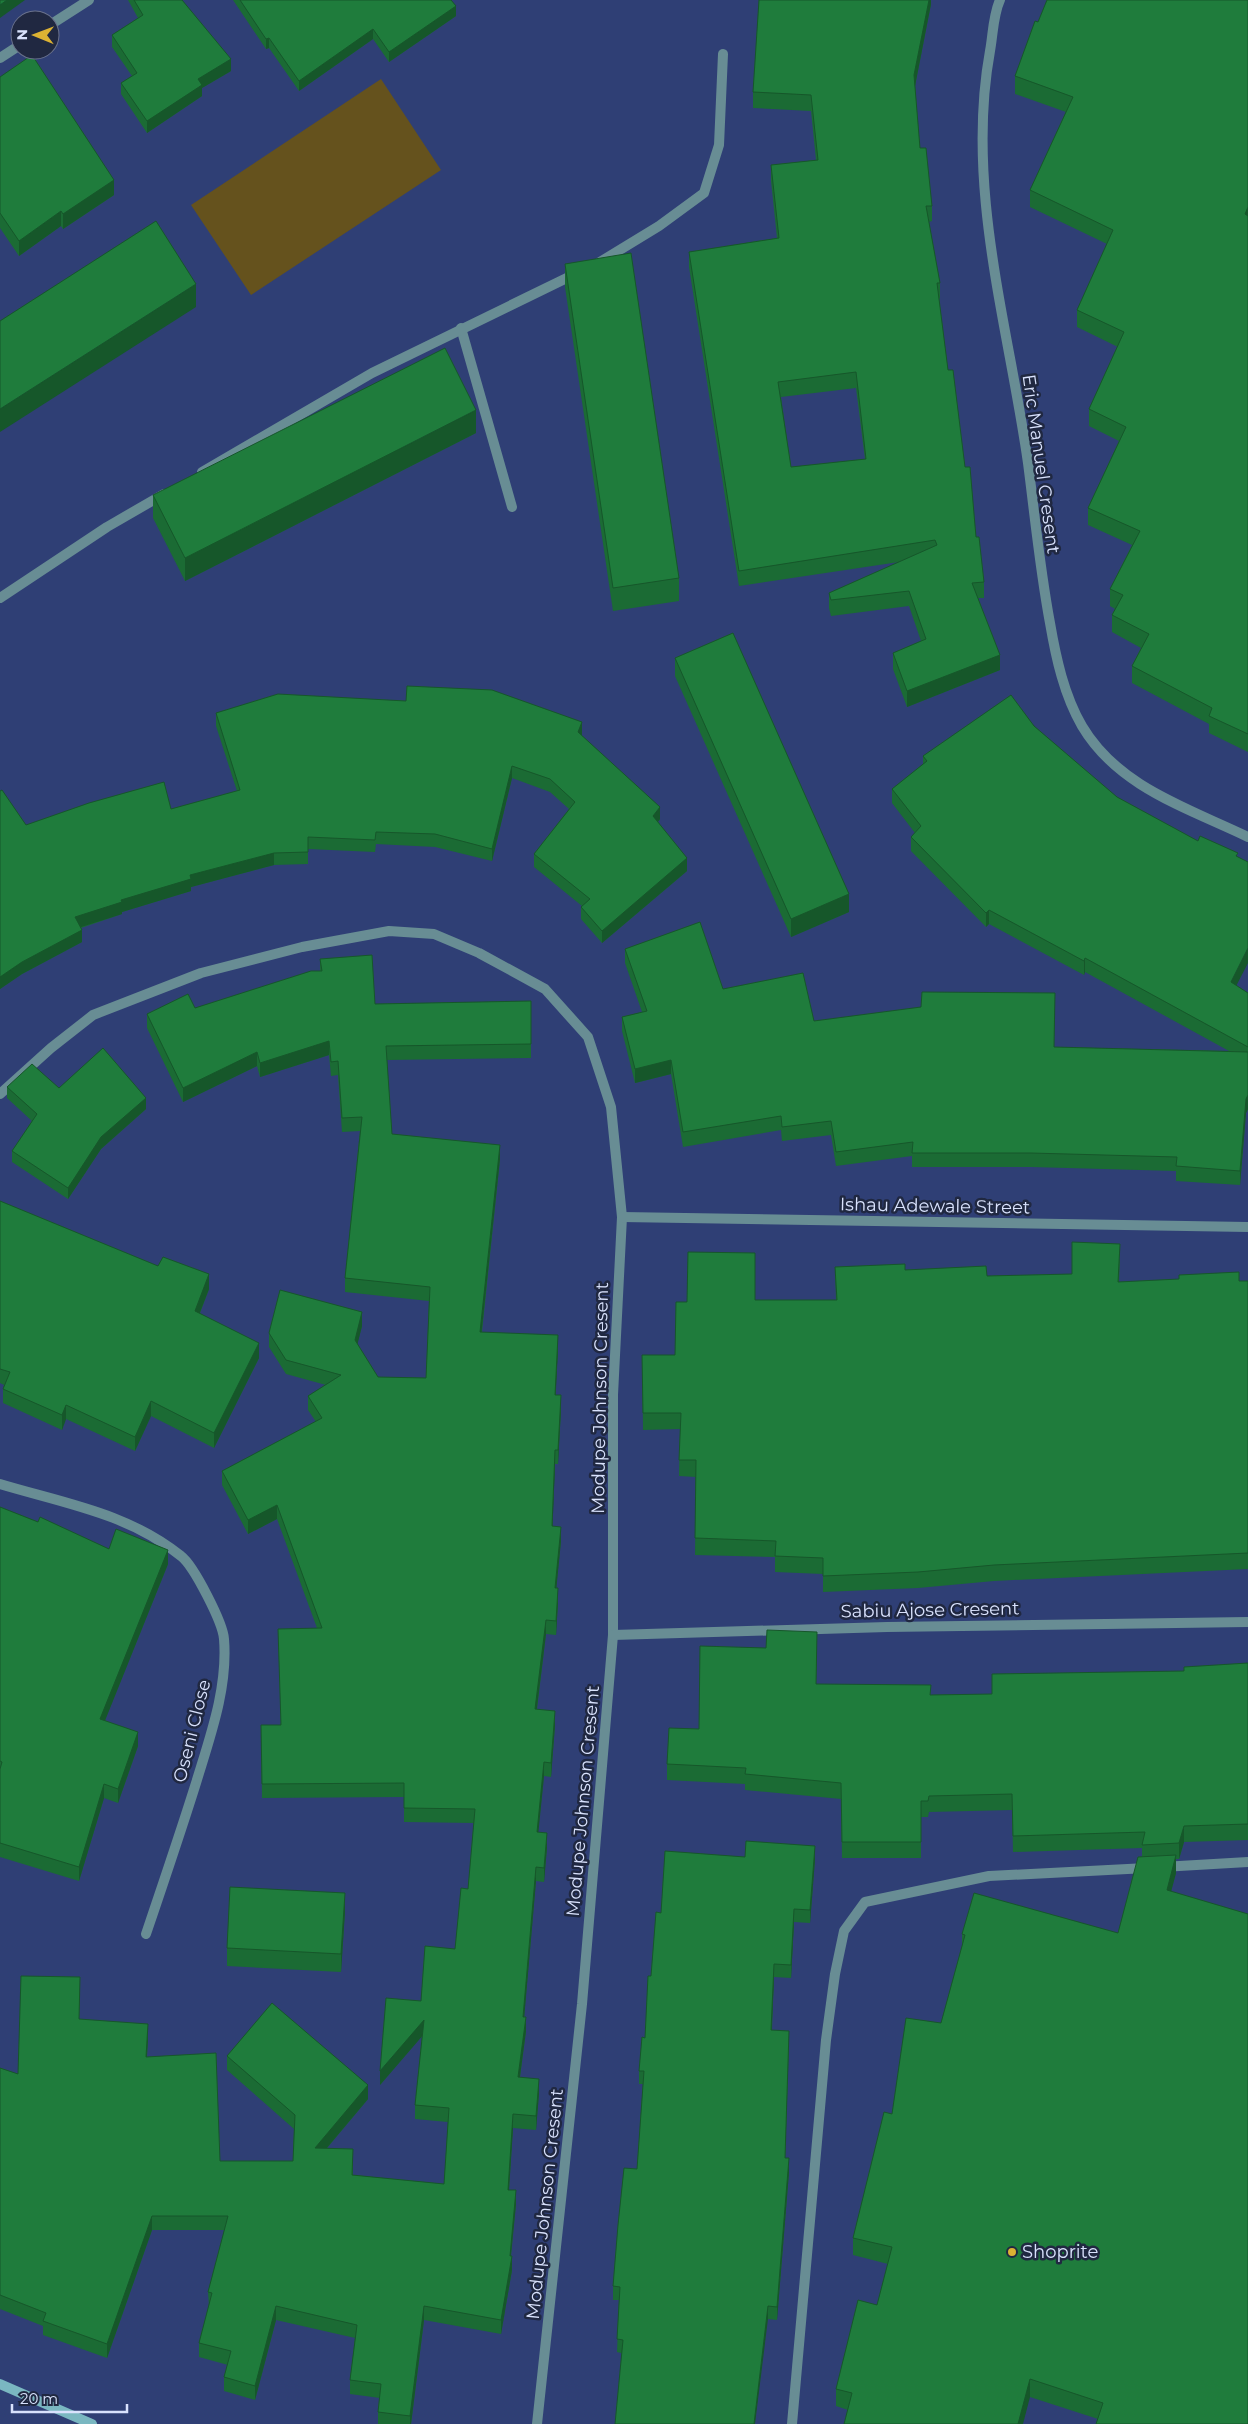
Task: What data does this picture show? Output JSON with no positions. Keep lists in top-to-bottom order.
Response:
{
  "streets": {
    "street": [
      "Eric Manuel Cresent",
      "Ishau Adewale Street",
      "Modupe Johnson Cresent",
      "Sabiu Ajose Cresent",
      "Oseni Close"
    ]
  },
  "crossings": [
    ["Ishau Adewale Street", "Modupe Johnson Cresent"],
    ["Modupe Johnson Cresent", "Sabiu Ajose Cresent"]
  ],
  "places": ["Shoprite"],
  "scale_bar": "20 m",
  "north": "left"
}
